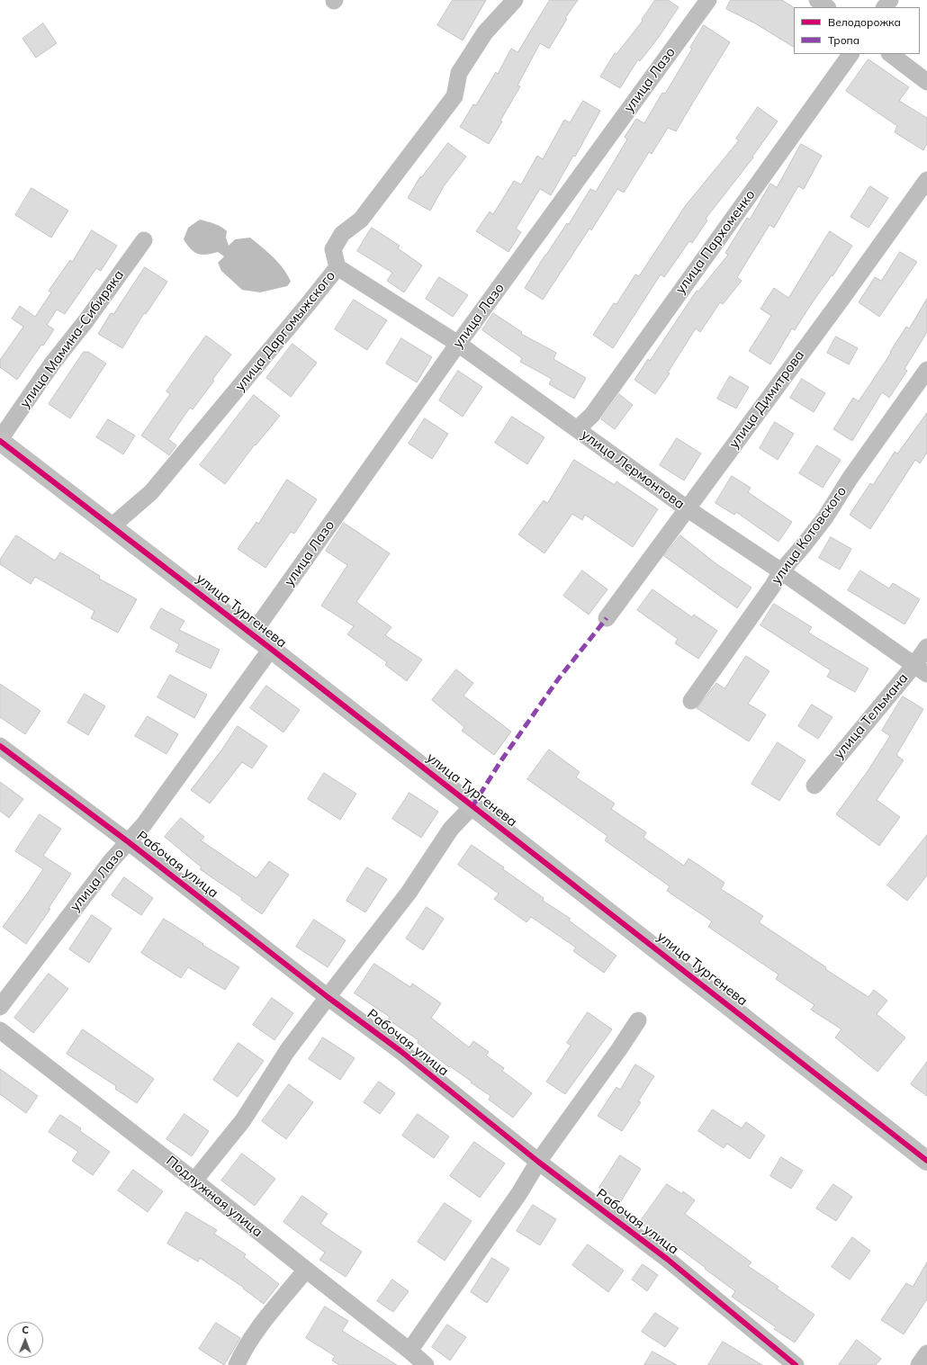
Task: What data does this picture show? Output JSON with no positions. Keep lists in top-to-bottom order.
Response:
{
  "streets": {
    "street": [
      "улица Лазо",
      "улица Пархоменко",
      "улица Даргомыжского",
      "улица Мамина-Сибиряка",
      "улица Димитрова",
      "улица Лермонтова",
      "улица Котовского",
      "улица Тургенева",
      "улица Тельмана",
      "Рабочая улица",
      "Подлужная улица"
    ]
  },
  "crossings": [
    ["улица Лазо", "улица Лермонтова"],
    ["улица Лазо", "улица Тургенева"],
    ["улица Лазо", "Рабочая улица"],
    ["улица Пархоменко", "улица Лермонтова"],
    ["улица Даргомыжского", "улица Лермонтова"],
    ["улица Даргомыжского", "улица Тургенева"],
    ["улица Мамина-Сибиряка", "улица Тургенева"],
    ["улица Димитрова", "улица Лермонтова"],
    ["улица Лермонтова", "улица Котовского"],
    ["улица Лермонтова", "улица Тельмана"]
  ],
  "legend": ["Велодорожка", "Тропа"],
  "north": "top"
}
